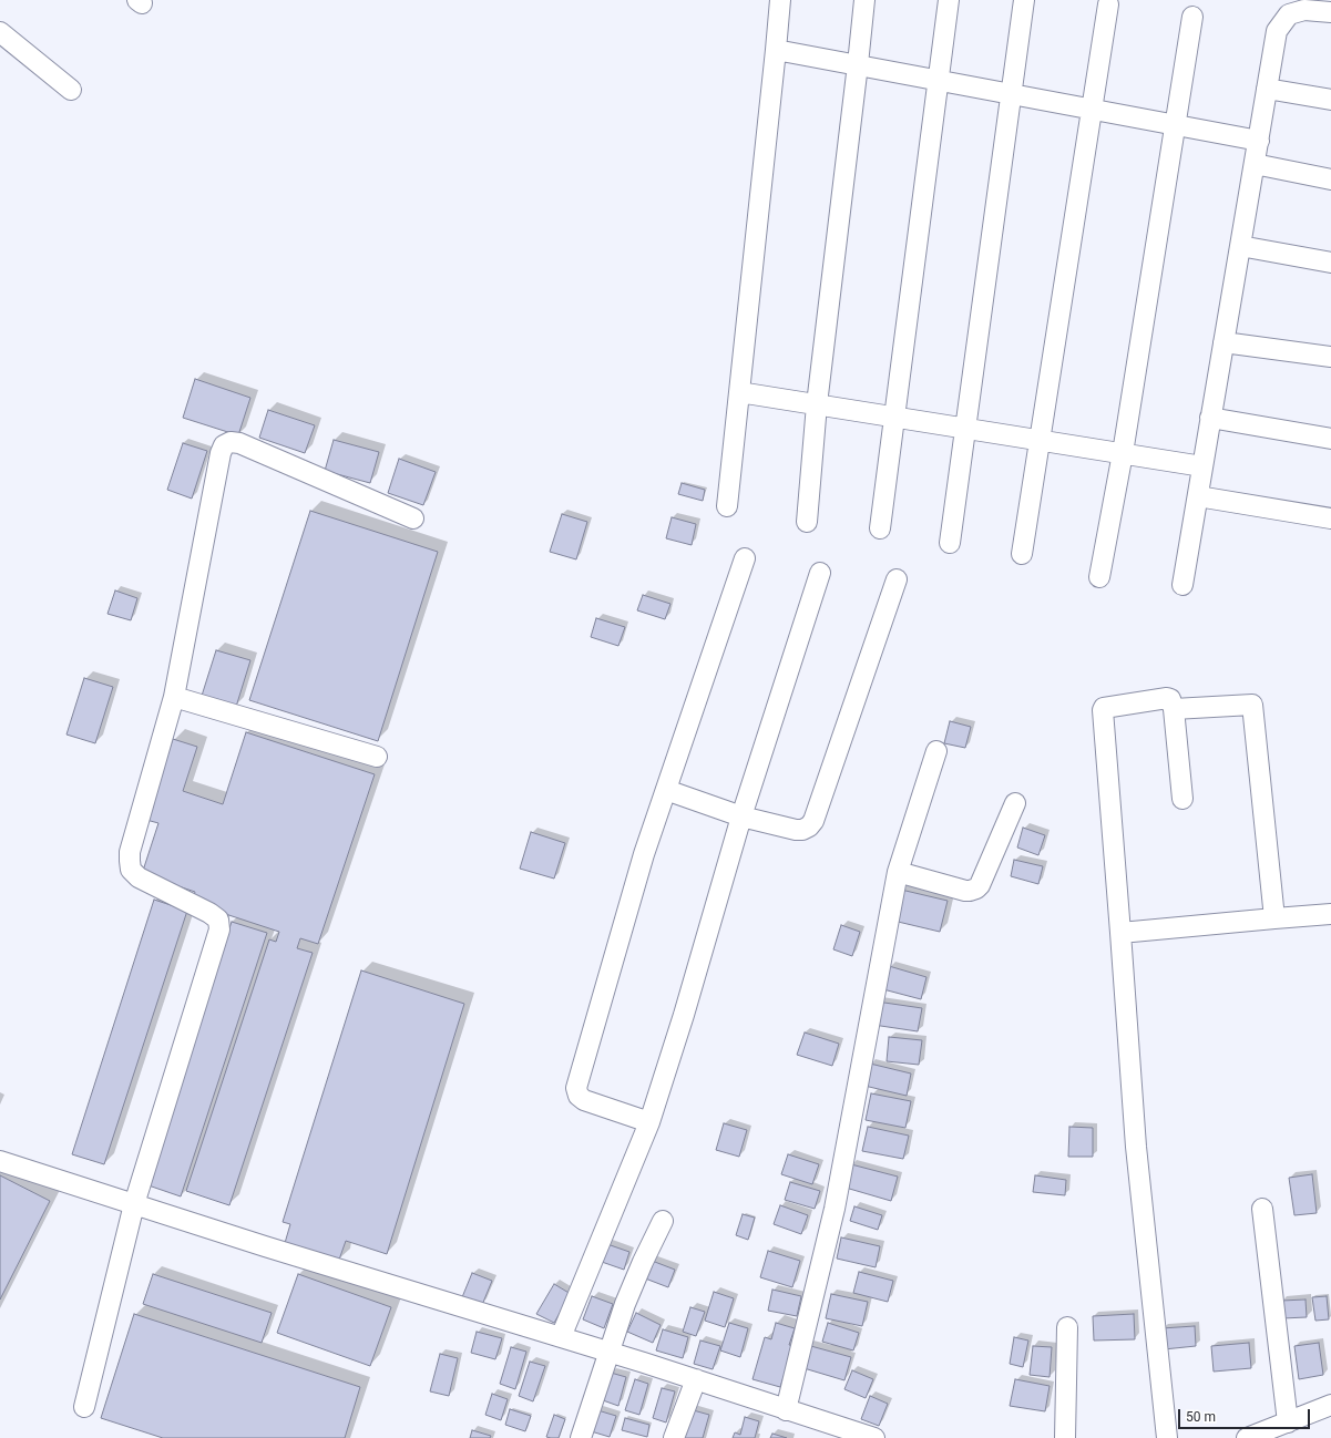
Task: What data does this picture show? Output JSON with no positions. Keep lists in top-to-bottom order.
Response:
{
  "scale_bar": "50 m"
}
